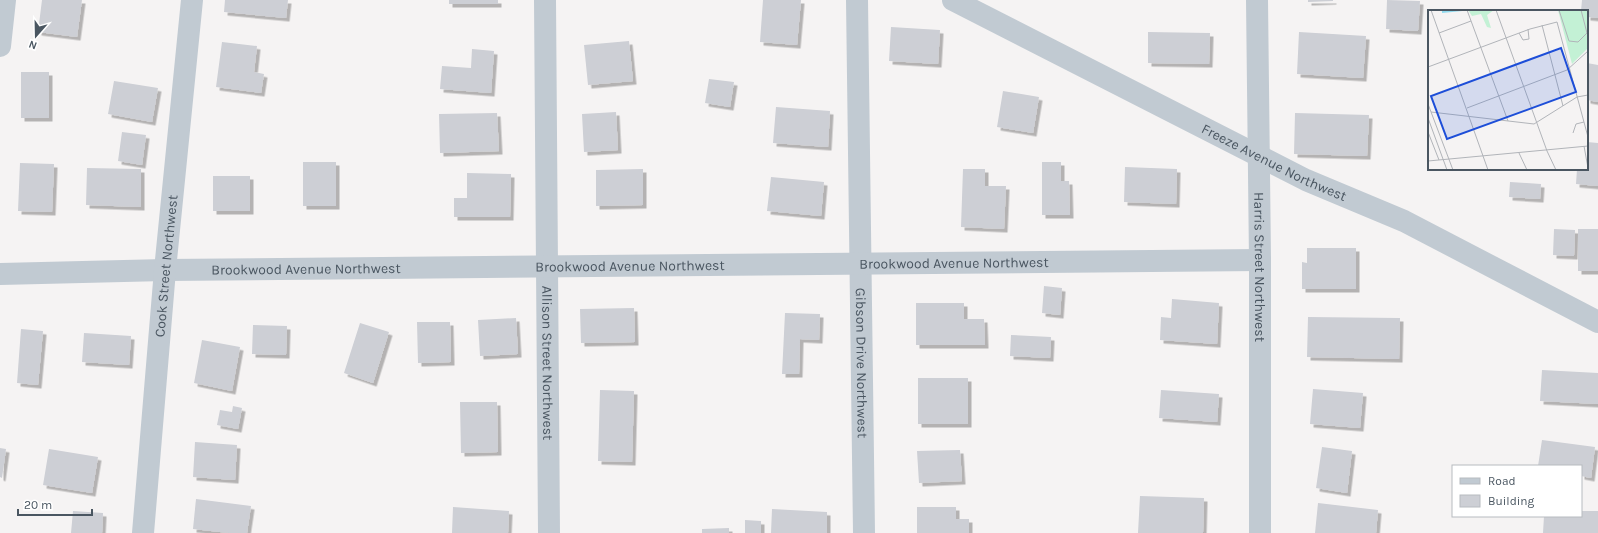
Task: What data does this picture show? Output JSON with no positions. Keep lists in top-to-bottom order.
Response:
{
  "streets": {
    "street": [
      "Freeze Avenue Northwest",
      "Brookwood Avenue Northwest",
      "Cook Street Northwest",
      "Harris Street Northwest",
      "Allison Street Northwest",
      "Gibson Drive Northwest"
    ]
  },
  "crossings": [
    ["Freeze Avenue Northwest", "Harris Street Northwest"],
    ["Brookwood Avenue Northwest", "Cook Street Northwest"],
    ["Brookwood Avenue Northwest", "Harris Street Northwest"],
    ["Brookwood Avenue Northwest", "Allison Street Northwest"],
    ["Brookwood Avenue Northwest", "Gibson Drive Northwest"]
  ],
  "legend": ["Road", "Building"],
  "scale_bar": "20 m",
  "north": "bottom"
}
